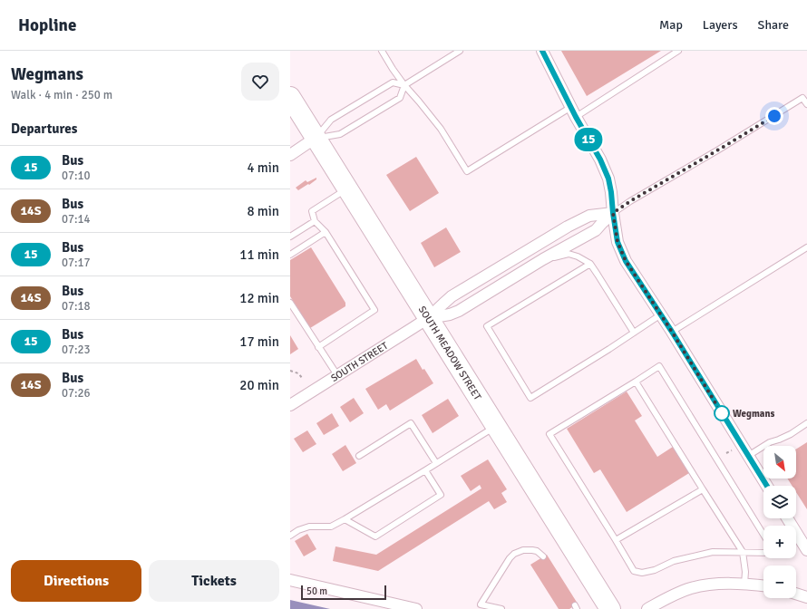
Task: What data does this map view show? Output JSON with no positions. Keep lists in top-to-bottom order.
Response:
{
  "streets": {
    "highway": ["SOUTH MEADOW STREET"],
    "street": ["SOUTH STREET"]
  },
  "crossings": [
    ["SOUTH MEADOW STREET", "SOUTH STREET"]
  ],
  "places": ["Wegmans"],
  "lines": ["bus line 15"],
  "scale_bar": "50 m",
  "north": "bottom right",
  "page": {
    "header": "Hopline",
    "nav": ["Map", "Layers", "Share"],
    "heading": [
      ["Wegmans", "Walk · 4 min · 250 m"],
      "Departures"
    ],
    "on_map": "15",
    "list": [
      {
        "mark": "15",
        "name": "Bus",
        "note": "07:10",
        "value": "4 min"
      },
      {
        "mark": "14S",
        "name": "Bus",
        "note": "07:14",
        "value": "8 min"
      },
      {
        "mark": "15",
        "name": "Bus",
        "note": "07:17",
        "value": "11 min"
      },
      {
        "mark": "14S",
        "name": "Bus",
        "note": "07:18",
        "value": "12 min"
      },
      {
        "mark": "15",
        "name": "Bus",
        "note": "07:23",
        "value": "17 min"
      },
      {
        "mark": "14S",
        "name": "Bus",
        "note": "07:26",
        "value": "20 min"
      }
    ],
    "map_buttons": ["+", "−"],
    "buttons": ["Directions", "Tickets"],
    "scale": "50 m"
  }
}
